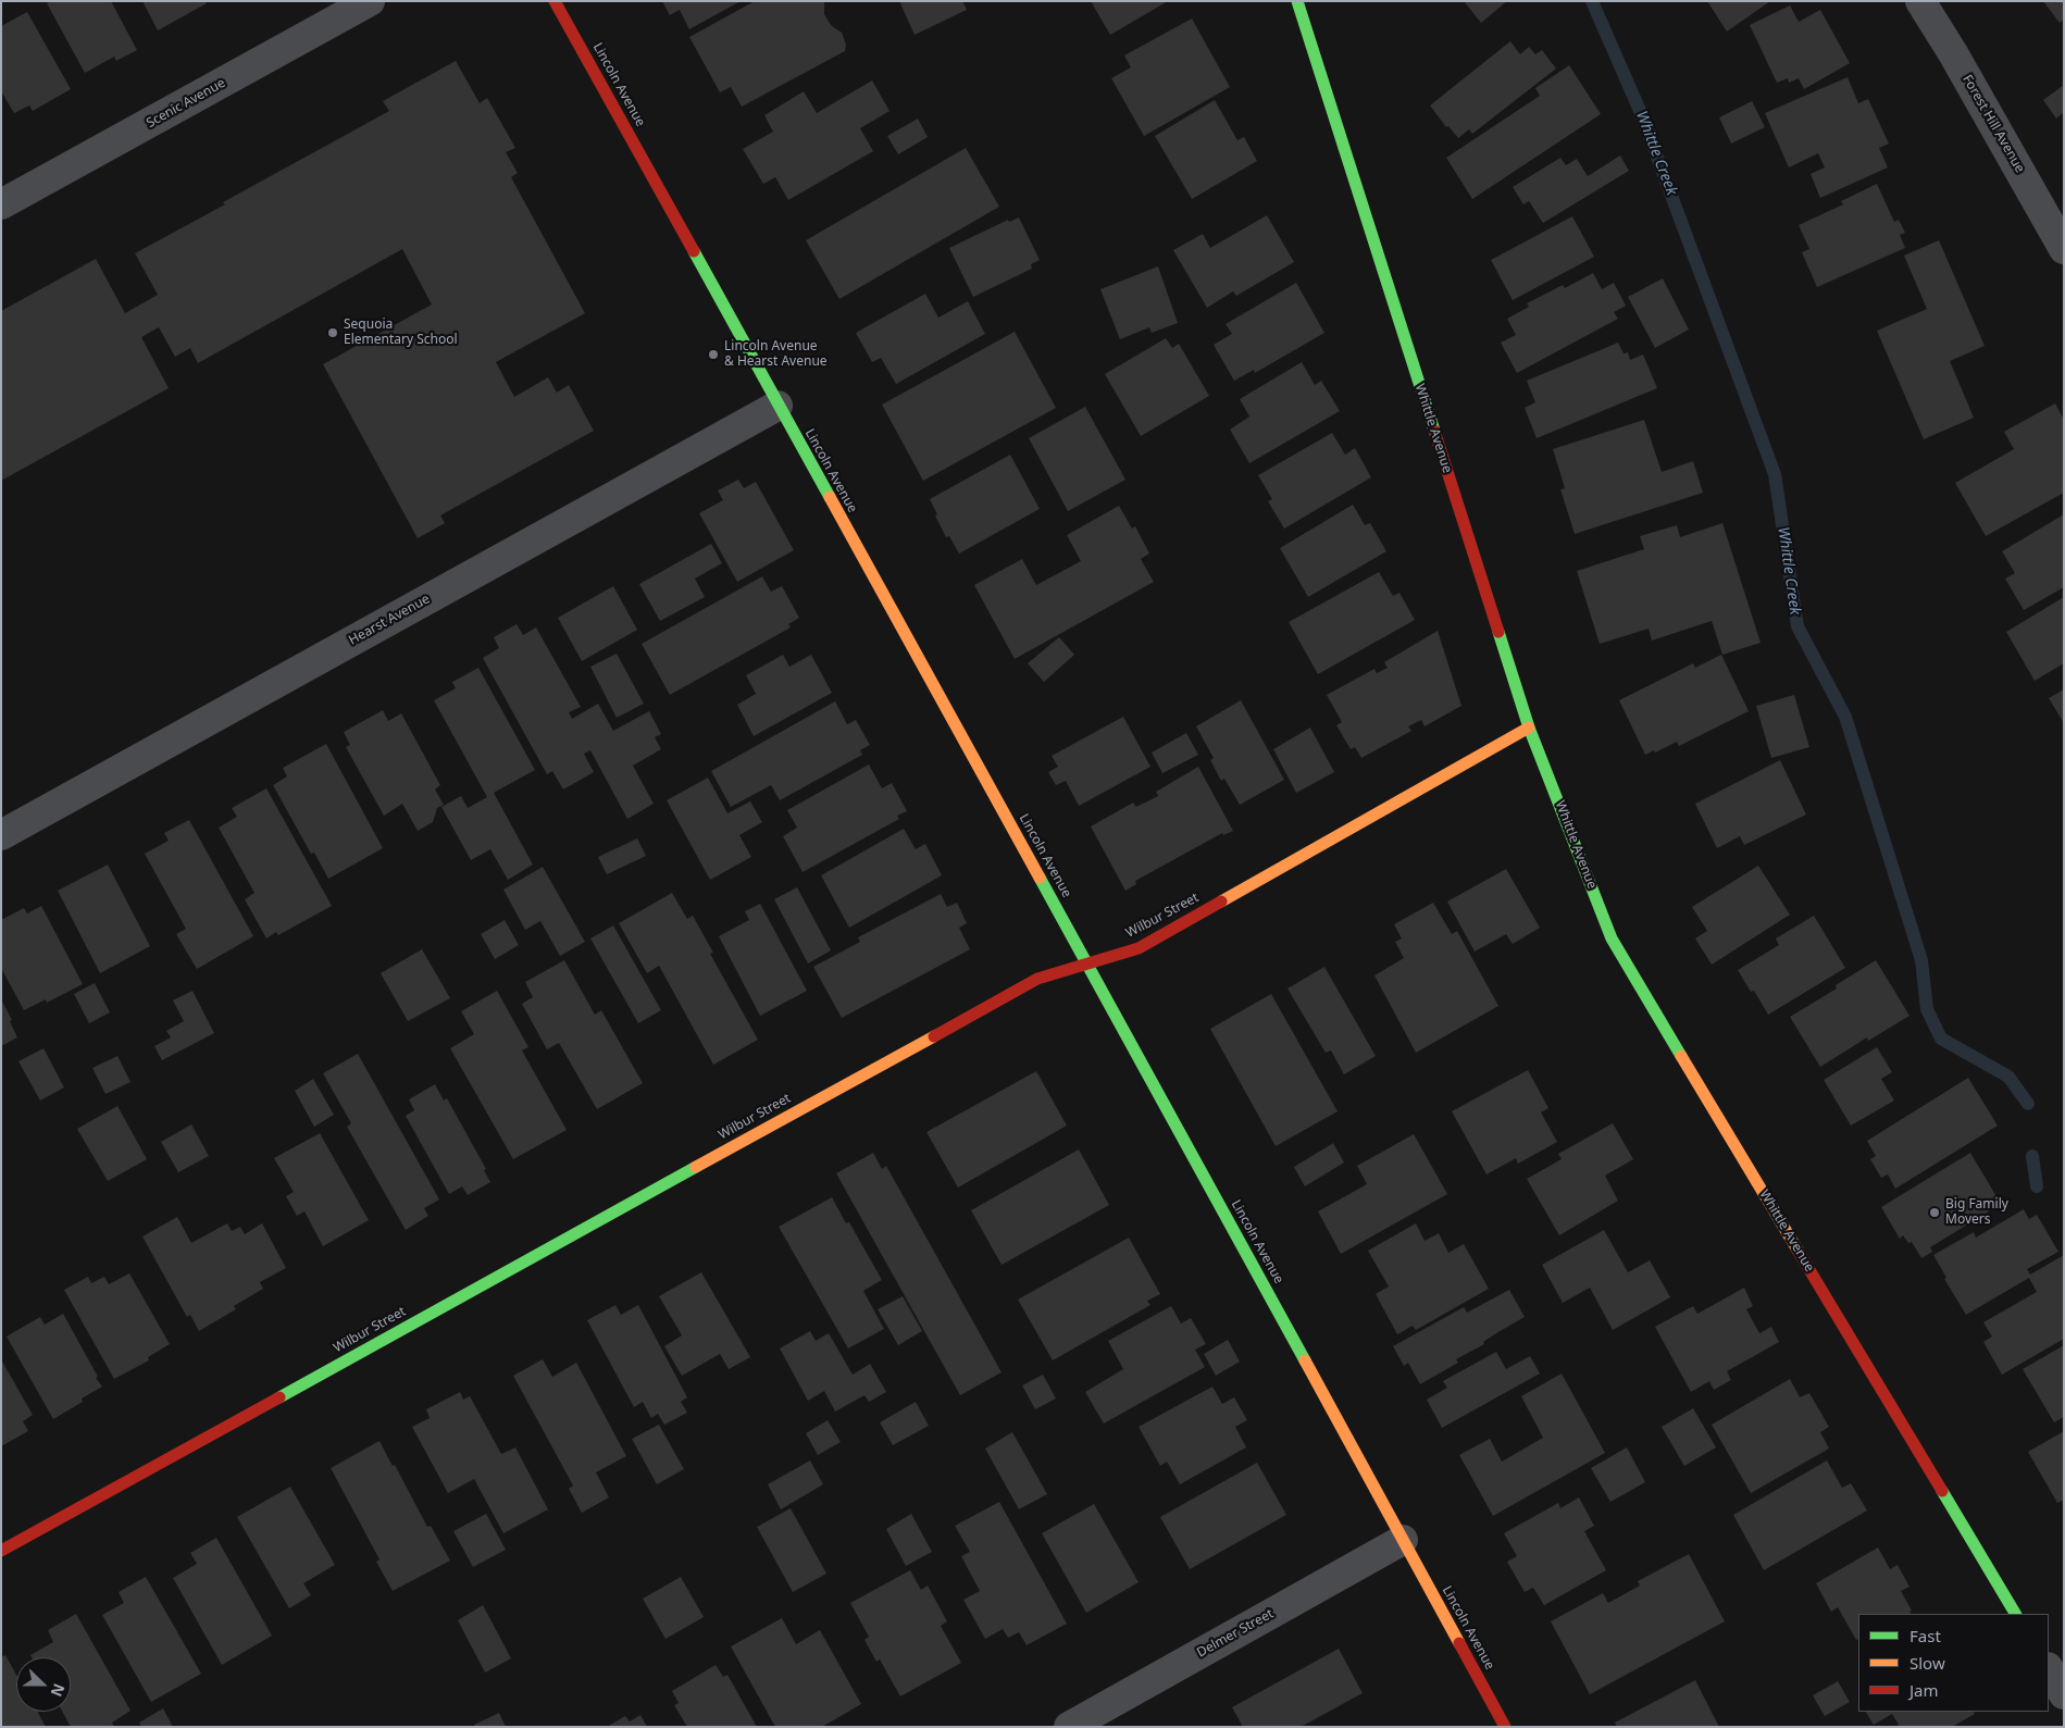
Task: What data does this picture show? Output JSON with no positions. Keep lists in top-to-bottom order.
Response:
{
  "streets": {
    "street": [
      "Lincoln Avenue",
      "Scenic Avenue",
      "Forest Hill Avenue",
      "Whittle Avenue",
      "Hearst Avenue",
      "Wilbur Street",
      "Delmer Street"
    ]
  },
  "crossings": [
    ["Lincoln Avenue", "Hearst Avenue"],
    ["Lincoln Avenue", "Wilbur Street"],
    ["Lincoln Avenue", "Delmer Street"],
    ["Whittle Avenue", "Wilbur Street"]
  ],
  "water": ["Whittle Creek"],
  "places": ["Sequoia Elementary School", "Lincoln Avenue & Hearst Avenue", "Big Family Movers"],
  "legend": ["Fast", "Slow", "Jam"],
  "north": "right"
}
